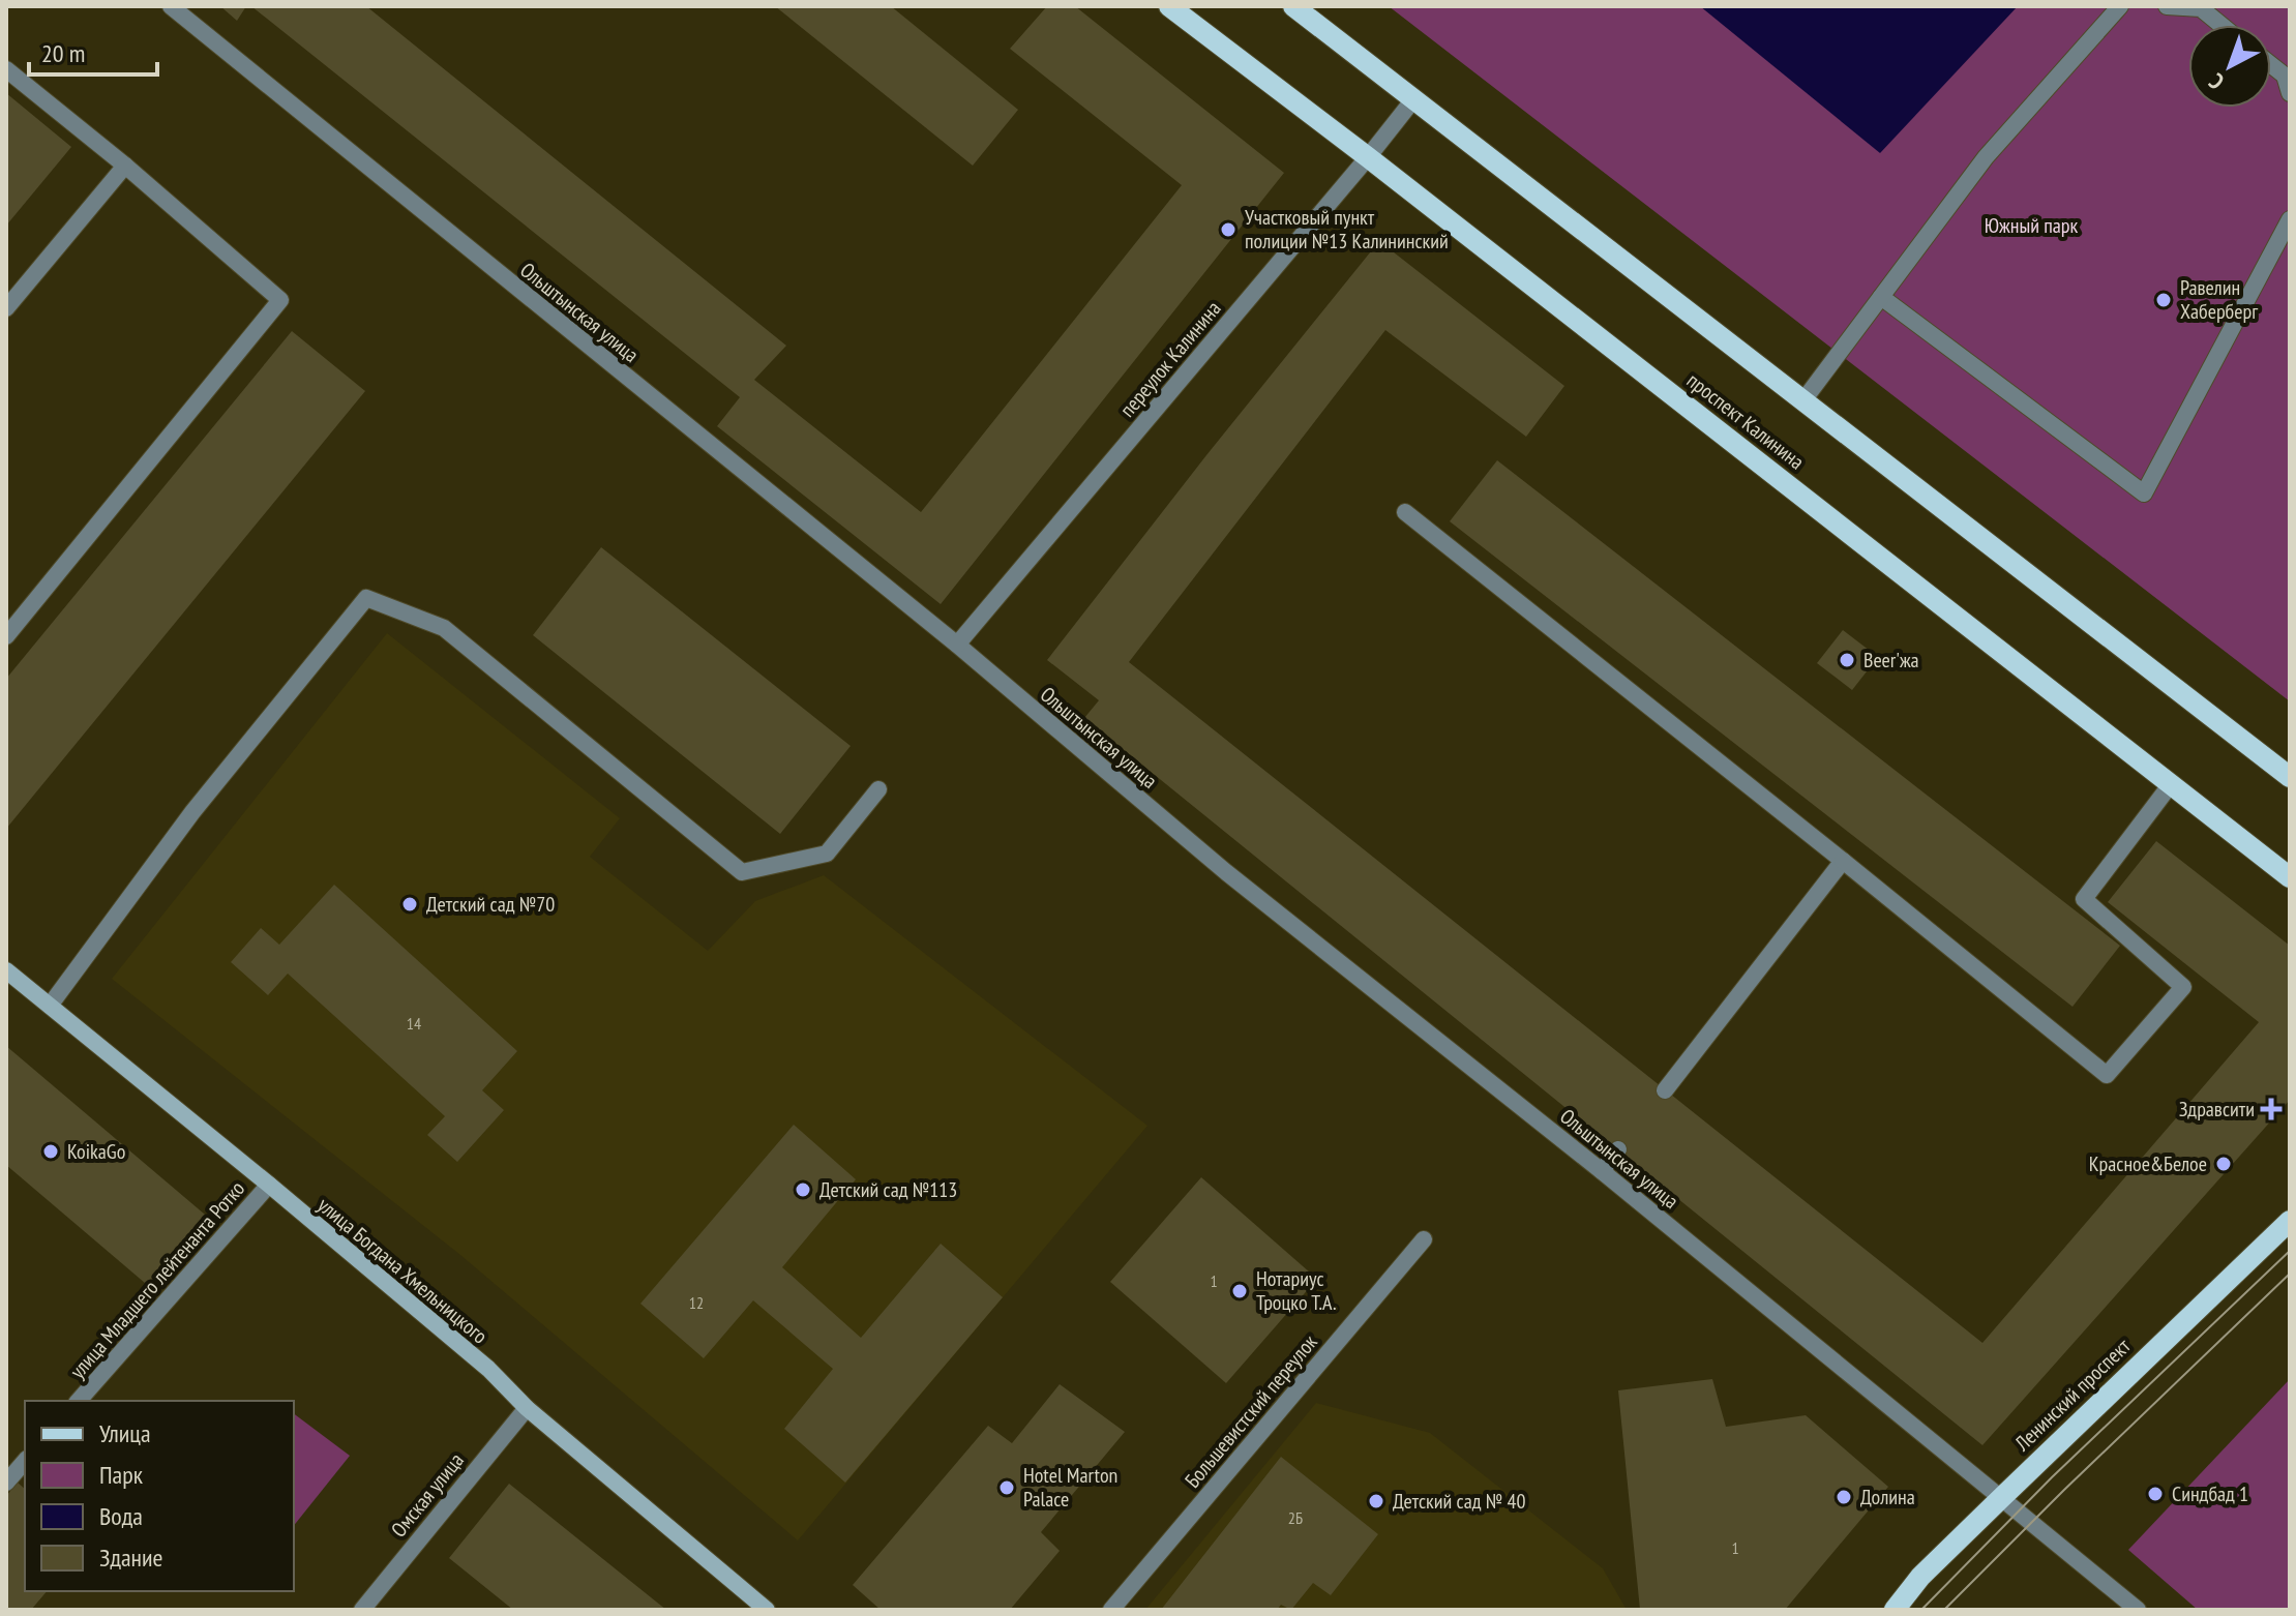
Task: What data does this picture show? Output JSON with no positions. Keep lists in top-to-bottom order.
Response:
{
  "streets": {
    "main road": ["проспект Калинина", "Ленинский проспект"],
    "street": [
      "Ольштынская улица",
      "переулок Калинина",
      "улица Богдана Хмельницкого",
      "улица Младшего лейтенанта Ротко",
      "Большевистский переулок",
      "Омская улица"
    ]
  },
  "crossings": [
    ["Ольштынская улица", "переулок Калинина"],
    ["Ольштынская улица", "Ленинский проспект"],
    ["переулок Калинина", "проспект Калинина"],
    ["улица Богдана Хмельницкого", "улица Младшего лейтенанта Ротко"],
    ["улица Богдана Хмельницкого", "Омская улица"]
  ],
  "parks": ["Южный парк"],
  "places": {
    "other": [
      "Участковый пункт полиции №13 Калининский",
      "Равелин Хаберберг",
      "Beer'жа",
      "Детский сад №70",
      "KoikaGo",
      "Красное&Белое",
      "Детский сад №113",
      "Нотариус Троцко Т.А.",
      "Hotel Marton Palace",
      "Синдбад 1",
      "Долина",
      "Детский сад № 40"
    ],
    "health": ["Здравсити"]
  },
  "house_numbers": [
    "14",
    "1",
    "12",
    "2Б",
    "1"
  ],
  "legend": [
    "Улица",
    "Парк",
    "Вода",
    "Здание"
  ],
  "scale_bar": "20 m",
  "north": "bottom left"
}
